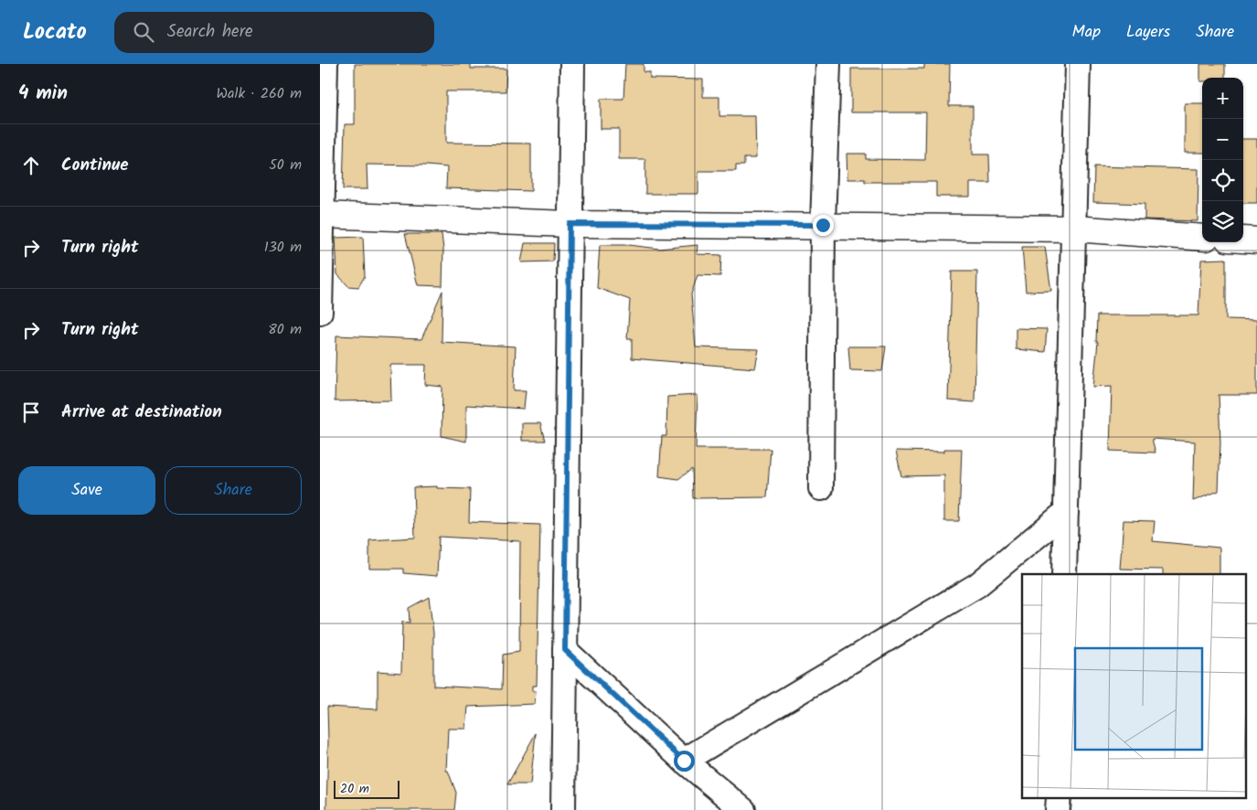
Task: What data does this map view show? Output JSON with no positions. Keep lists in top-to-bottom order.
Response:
{
  "scale_bar": "20 m",
  "page": {
    "header": "Locato",
    "search": "Search here",
    "nav": ["Map", "Layers", "Share"],
    "heading": ["4 min", "Walk · 260 m"],
    "map_buttons": ["+", "−"],
    "list": [
      ["Continue", "50 m"],
      ["Turn right", "130 m"],
      ["Turn right", "80 m"],
      "Arrive at destination"
    ],
    "buttons": ["Save", "Share"],
    "scale": "20 m"
  }
}
